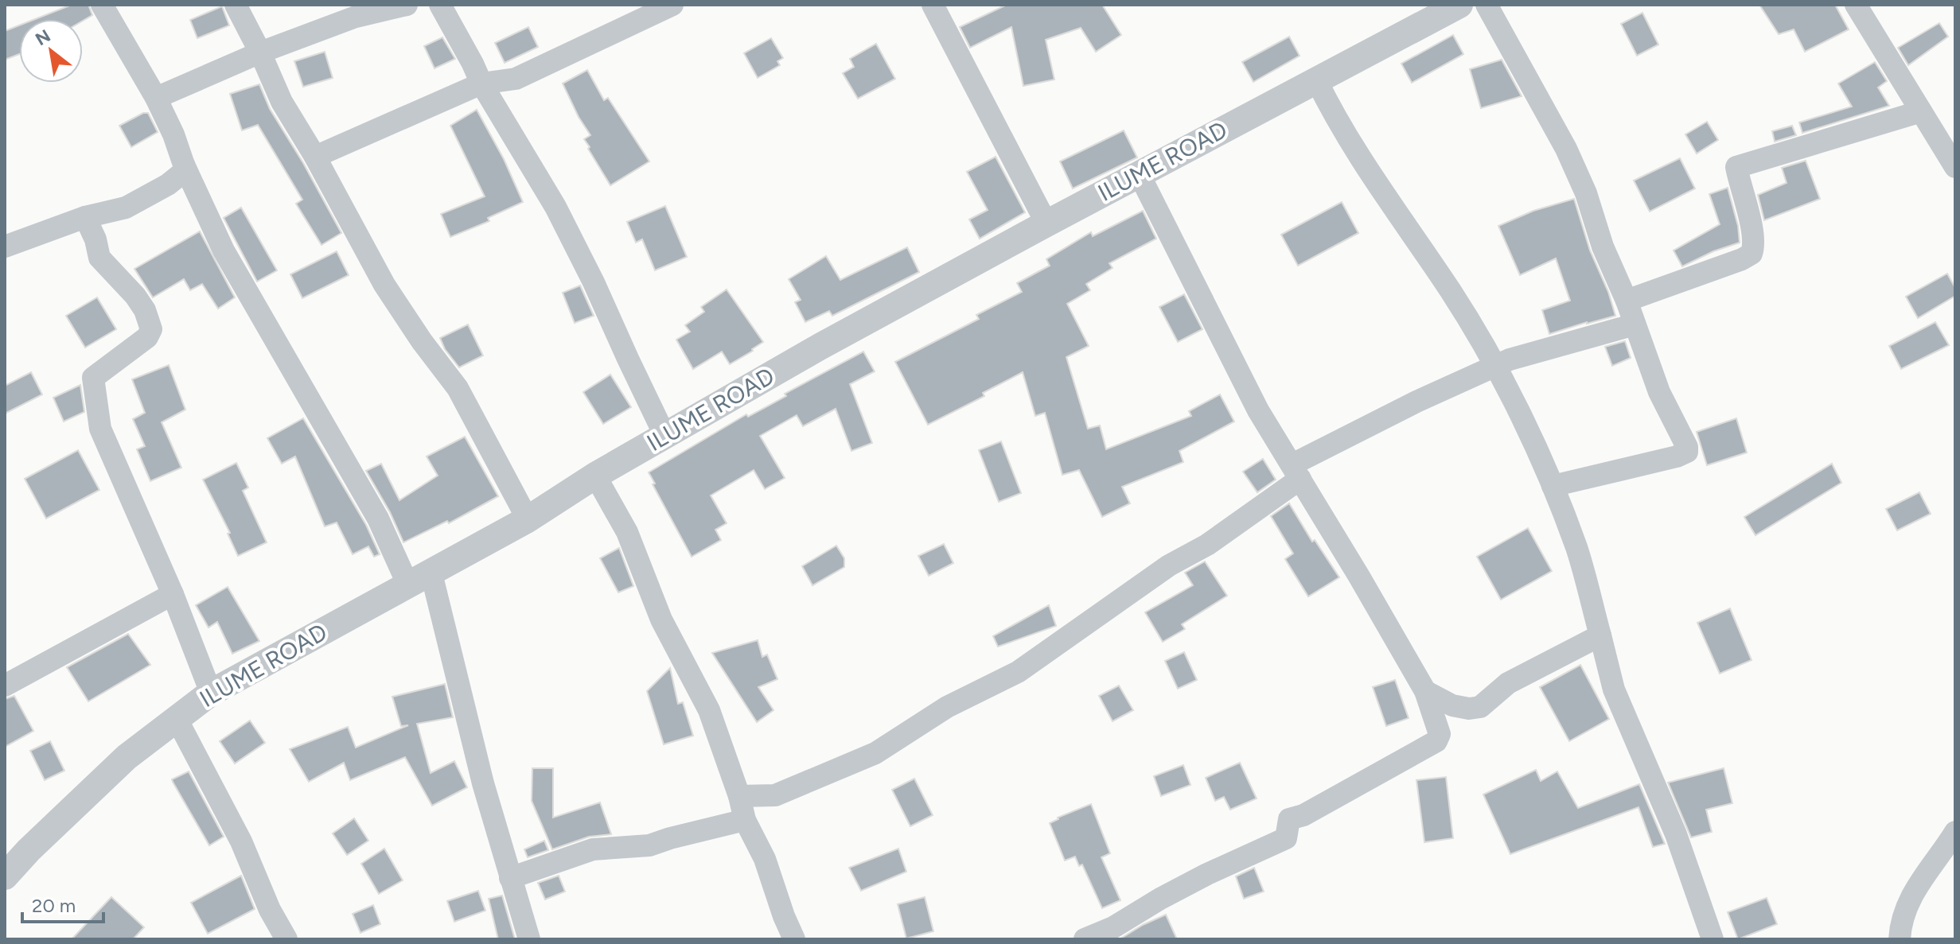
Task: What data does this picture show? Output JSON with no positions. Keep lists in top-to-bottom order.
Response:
{
  "streets": {
    "street": ["ILUME ROAD"]
  },
  "scale_bar": "20 m",
  "north": "top left"
}
